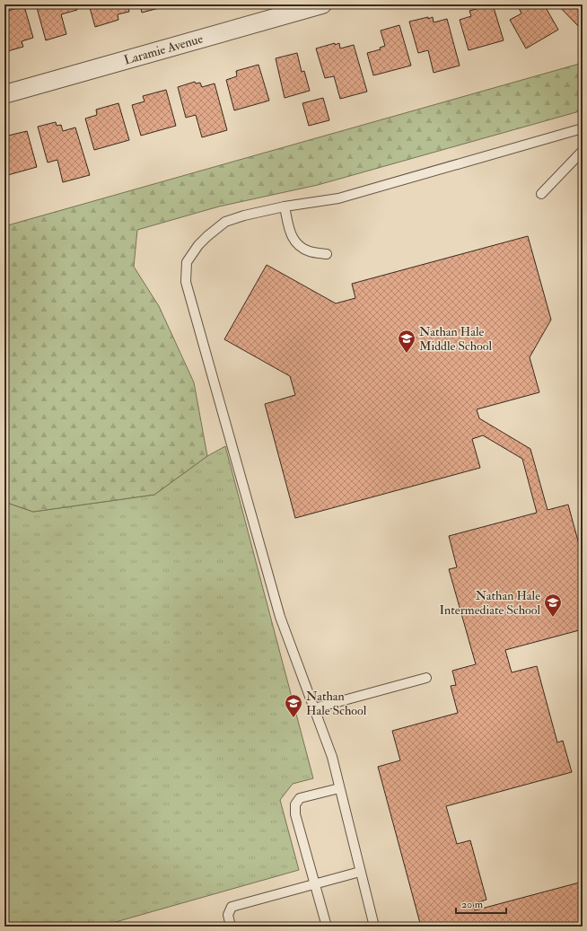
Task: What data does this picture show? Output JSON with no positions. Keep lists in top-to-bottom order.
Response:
{
  "streets": {
    "street": ["Laramie Avenue"]
  },
  "places": {
    "school or university": ["Nathan Hale Middle School", "Nathan Hale Intermediate School", "Nathan Hale School"]
  },
  "scale_bar": "20 m"
}
